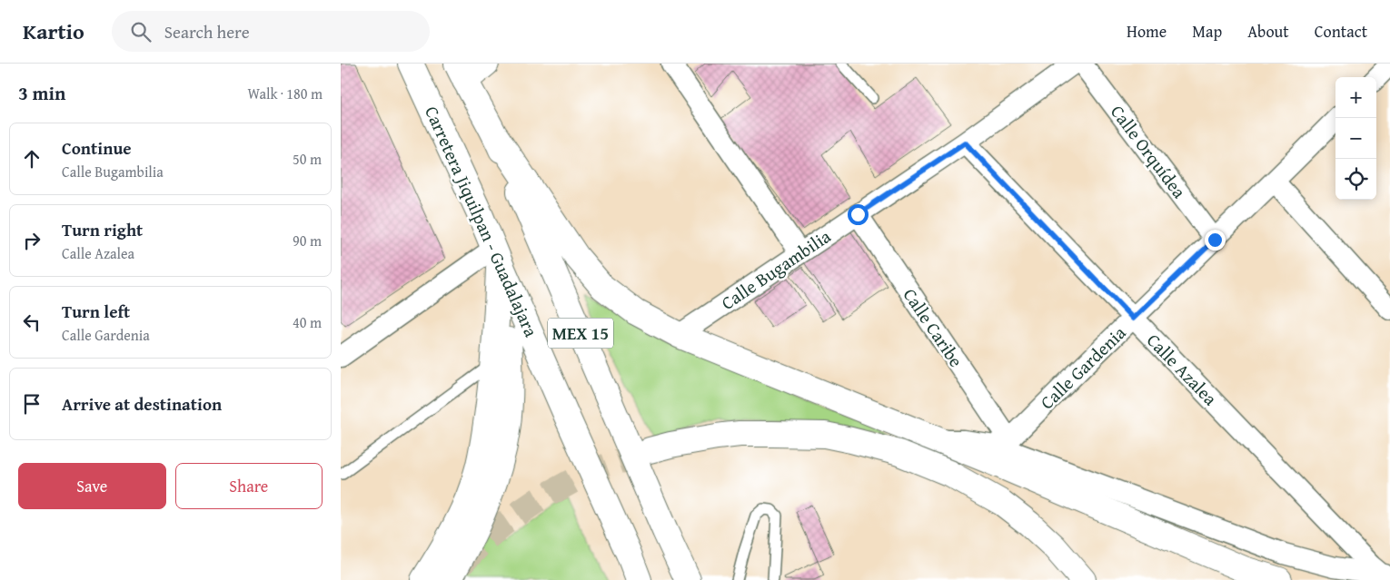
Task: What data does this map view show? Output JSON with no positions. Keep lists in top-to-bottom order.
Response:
{
  "streets": {
    "main road": ["Carretera Jiquilpan - Guadalajara", "MEX 15"],
    "street": [
      "Calle Orquídea",
      "Calle Bugambilia",
      "Calle Caribe",
      "Calle Gardenia",
      "Calle Azalea"
    ]
  },
  "crossings": [
    ["Calle Orquídea", "Calle Gardenia"],
    ["Calle Bugambilia", "Calle Caribe"],
    ["Calle Bugambilia", "Calle Azalea"],
    ["Calle Caribe", "Calle Gardenia"],
    ["Calle Gardenia", "Calle Azalea"]
  ],
  "page": {
    "header": "Kartio",
    "search": "Search here",
    "nav": [
      "Home",
      "Map",
      "About",
      "Contact"
    ],
    "heading": ["3 min", "Walk · 180 m"],
    "map_buttons": ["+", "−"],
    "list": [
      ["Continue", "Calle Bugambilia", "50 m"],
      ["Turn right", "Calle Azalea", "90 m"],
      ["Turn left", "Calle Gardenia", "40 m"],
      "Arrive at destination"
    ],
    "buttons": ["Save", "Share"]
  }
}
